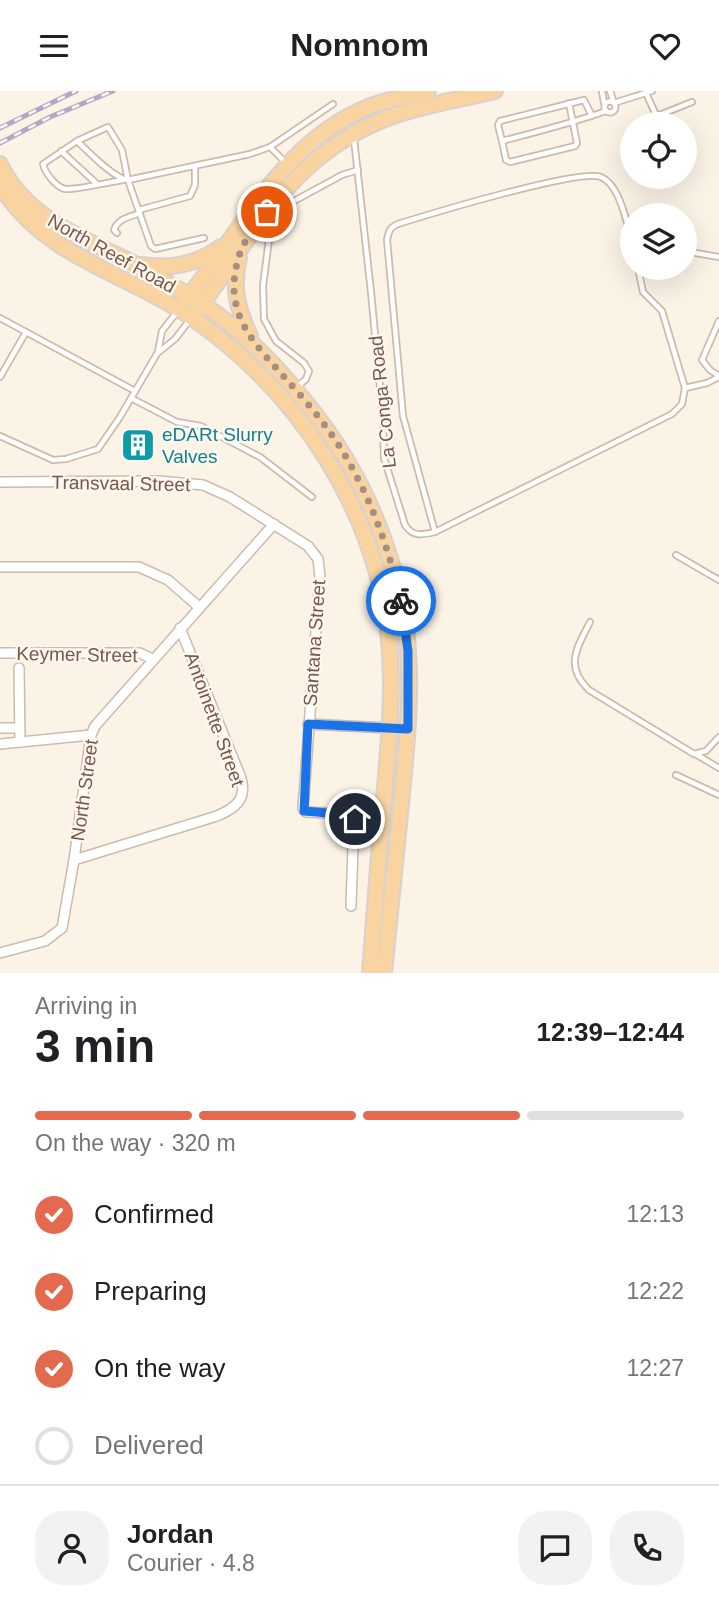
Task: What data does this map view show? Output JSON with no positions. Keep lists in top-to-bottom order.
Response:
{
  "streets": {
    "main road": ["North Reef Road"],
    "street": [
      "Transvaal Street",
      "Santana Street",
      "Keymer Street",
      "Antoinette Street",
      "North Street"
    ],
    "lane": ["La Conga Road"]
  },
  "crossings": [
    ["Transvaal Street", "Santana Street"],
    ["Transvaal Street", "North Street"],
    ["Santana Street", "North Street"],
    ["Keymer Street", "North Street"],
    ["Antoinette Street", "North Street"]
  ],
  "places": {
    "building": ["eDARt Slurry Valves"]
  },
  "page": {
    "header": "Nomnom",
    "heading": ["3 min", "Arriving in", "12:39–12:44"],
    "panel": ["Jordan", "Courier · 4.8"],
    "bar": "On the way · 320 m",
    "list": [
      ["Confirmed", "12:13"],
      ["Preparing", "12:22"],
      ["On the way", "12:27"],
      "Delivered"
    ]
  }
}
